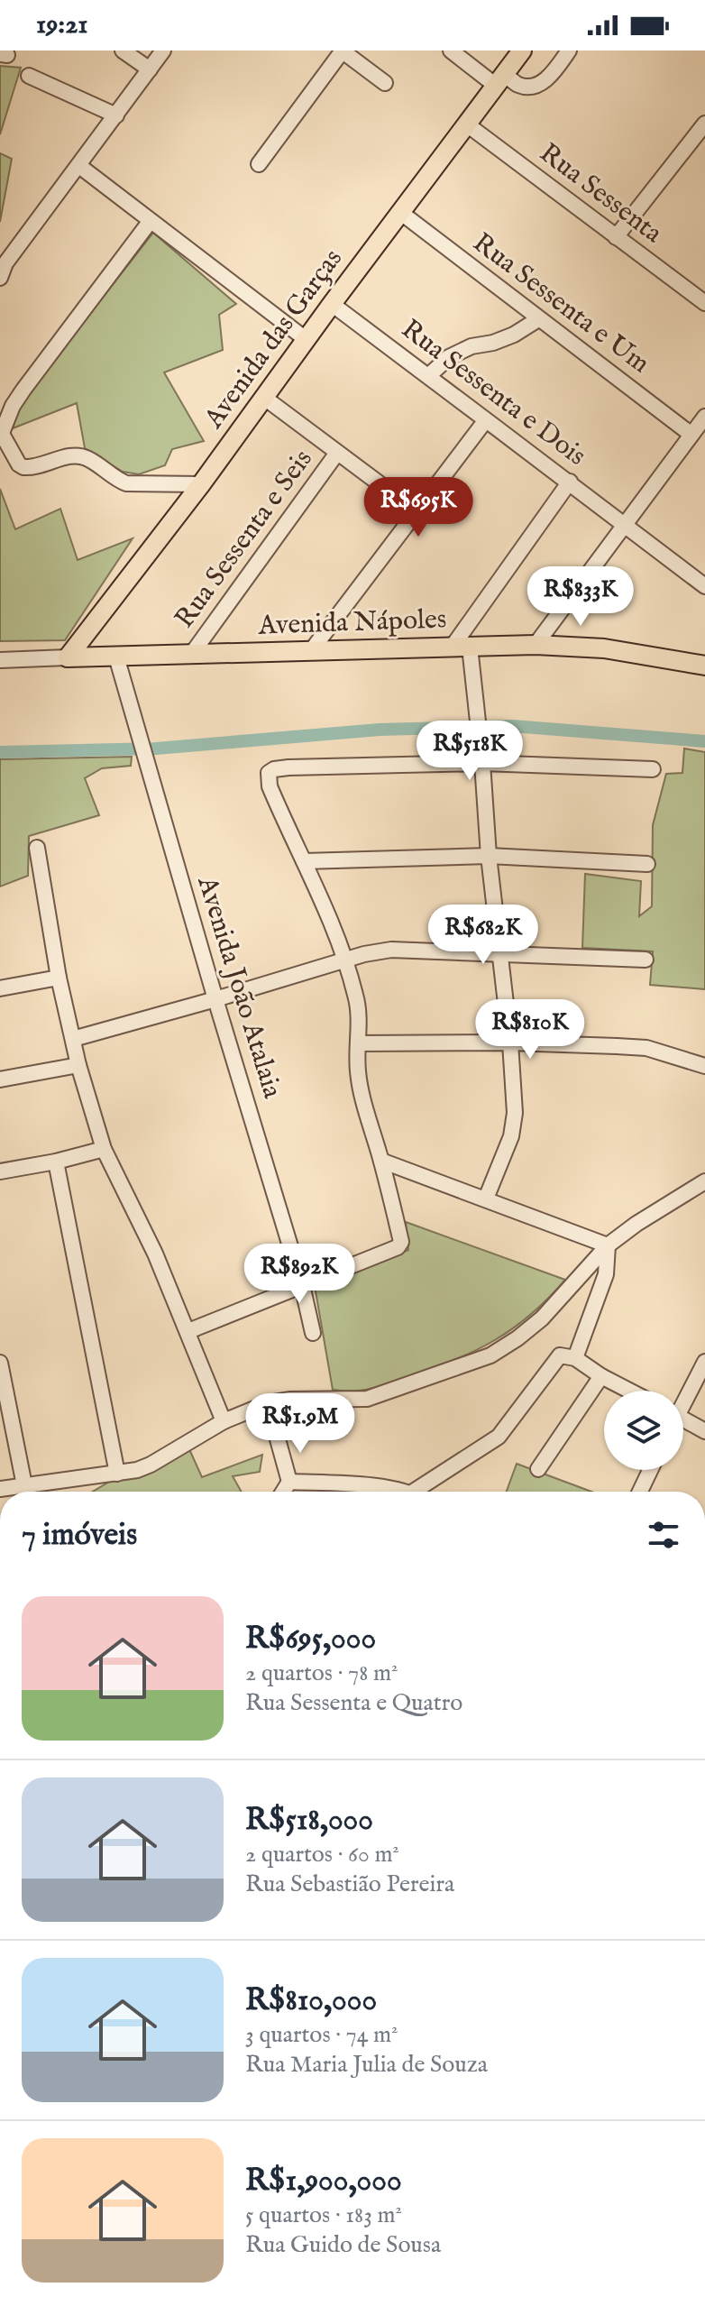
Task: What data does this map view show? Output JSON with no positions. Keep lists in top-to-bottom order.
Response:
{
  "streets": {
    "main road": ["Avenida das Garças", "Avenida Nápoles"],
    "street": [
      "Rua Sessenta",
      "Rua Sessenta e Um",
      "Rua Sessenta e Dois",
      "Rua Sessenta e Seis",
      "Avenida João Atalaia"
    ]
  },
  "crossings": [
    ["Rua Sessenta", "Avenida das Garças"],
    ["Rua Sessenta e Um", "Avenida das Garças"],
    ["Avenida das Garças", "Rua Sessenta e Dois"],
    ["Avenida das Garças", "Avenida Nápoles"],
    ["Rua Sessenta e Seis", "Avenida Nápoles"],
    ["Avenida Nápoles", "Avenida João Atalaia"]
  ],
  "page": {
    "status": "19:21",
    "price": [
      "R$695K",
      "R$833K",
      "R$518K",
      "R$682K",
      "R$810K",
      "R$892K",
      "R$1.9M"
    ],
    "heading": "7 imóveis",
    "list": [
      {
        "name": "R$695,000",
        "note": "2 quartos · 78 m² · Rua Sessenta e Quatro"
      },
      {
        "name": "R$518,000",
        "note": "2 quartos · 60 m² · Rua Sebastião Pereira"
      },
      {
        "name": "R$810,000",
        "note": "3 quartos · 74 m² · Rua Maria Julia de Souza"
      },
      {
        "name": "R$1,900,000",
        "note": "5 quartos · 183 m² · Rua Guido de Sousa"
      }
    ]
  }
}
